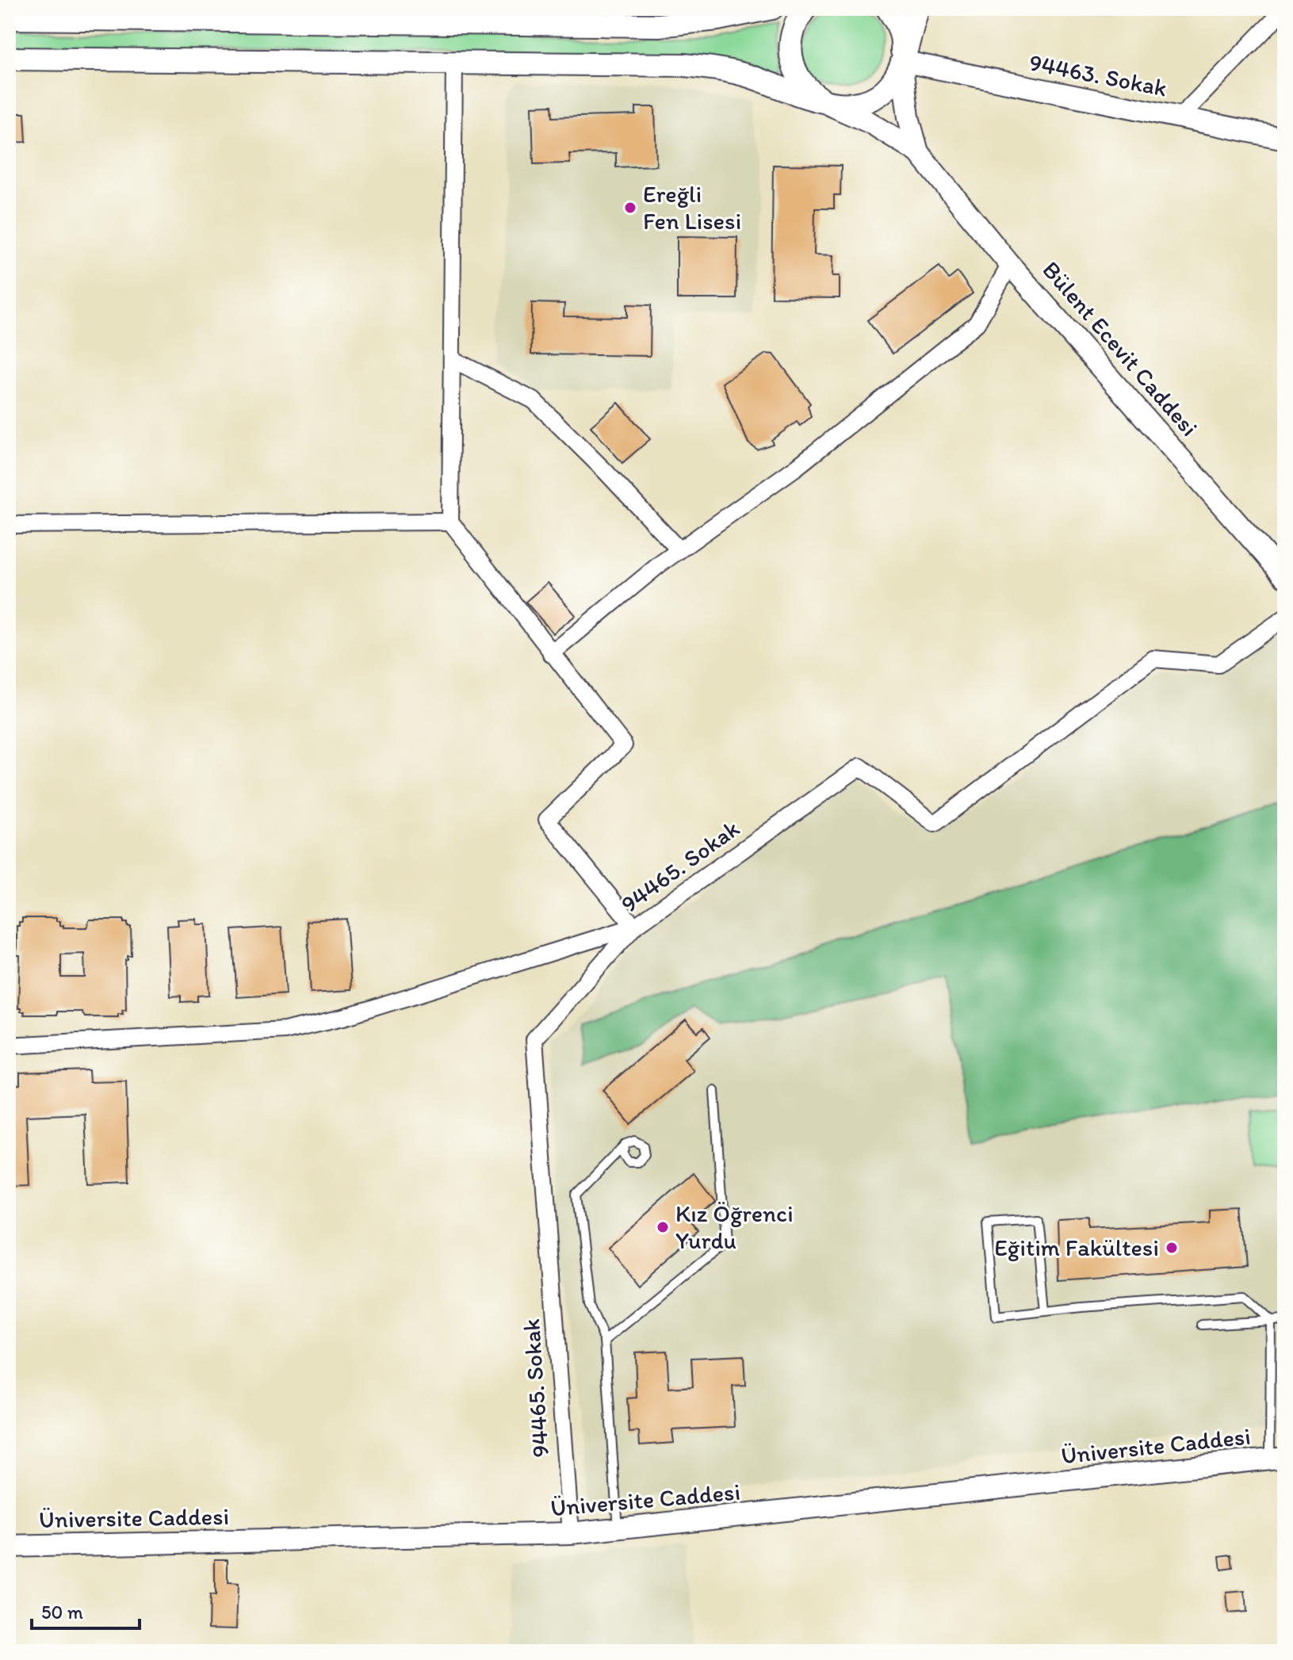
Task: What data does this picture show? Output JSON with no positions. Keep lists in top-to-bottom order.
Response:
{
  "streets": {
    "street": [
      "94463. Sokak",
      "Bülent Ecevit Caddesi",
      "94465. Sokak",
      "Üniversite Caddesi"
    ]
  },
  "crossings": [
    ["94463. Sokak", "Bülent Ecevit Caddesi"],
    ["94465. Sokak", "Üniversite Caddesi"]
  ],
  "places": ["Ereğli Fen Lisesi", "Kız Öğrenci Yurdu", "Eğitim Fakültesi"],
  "scale_bar": "50 m"
}
